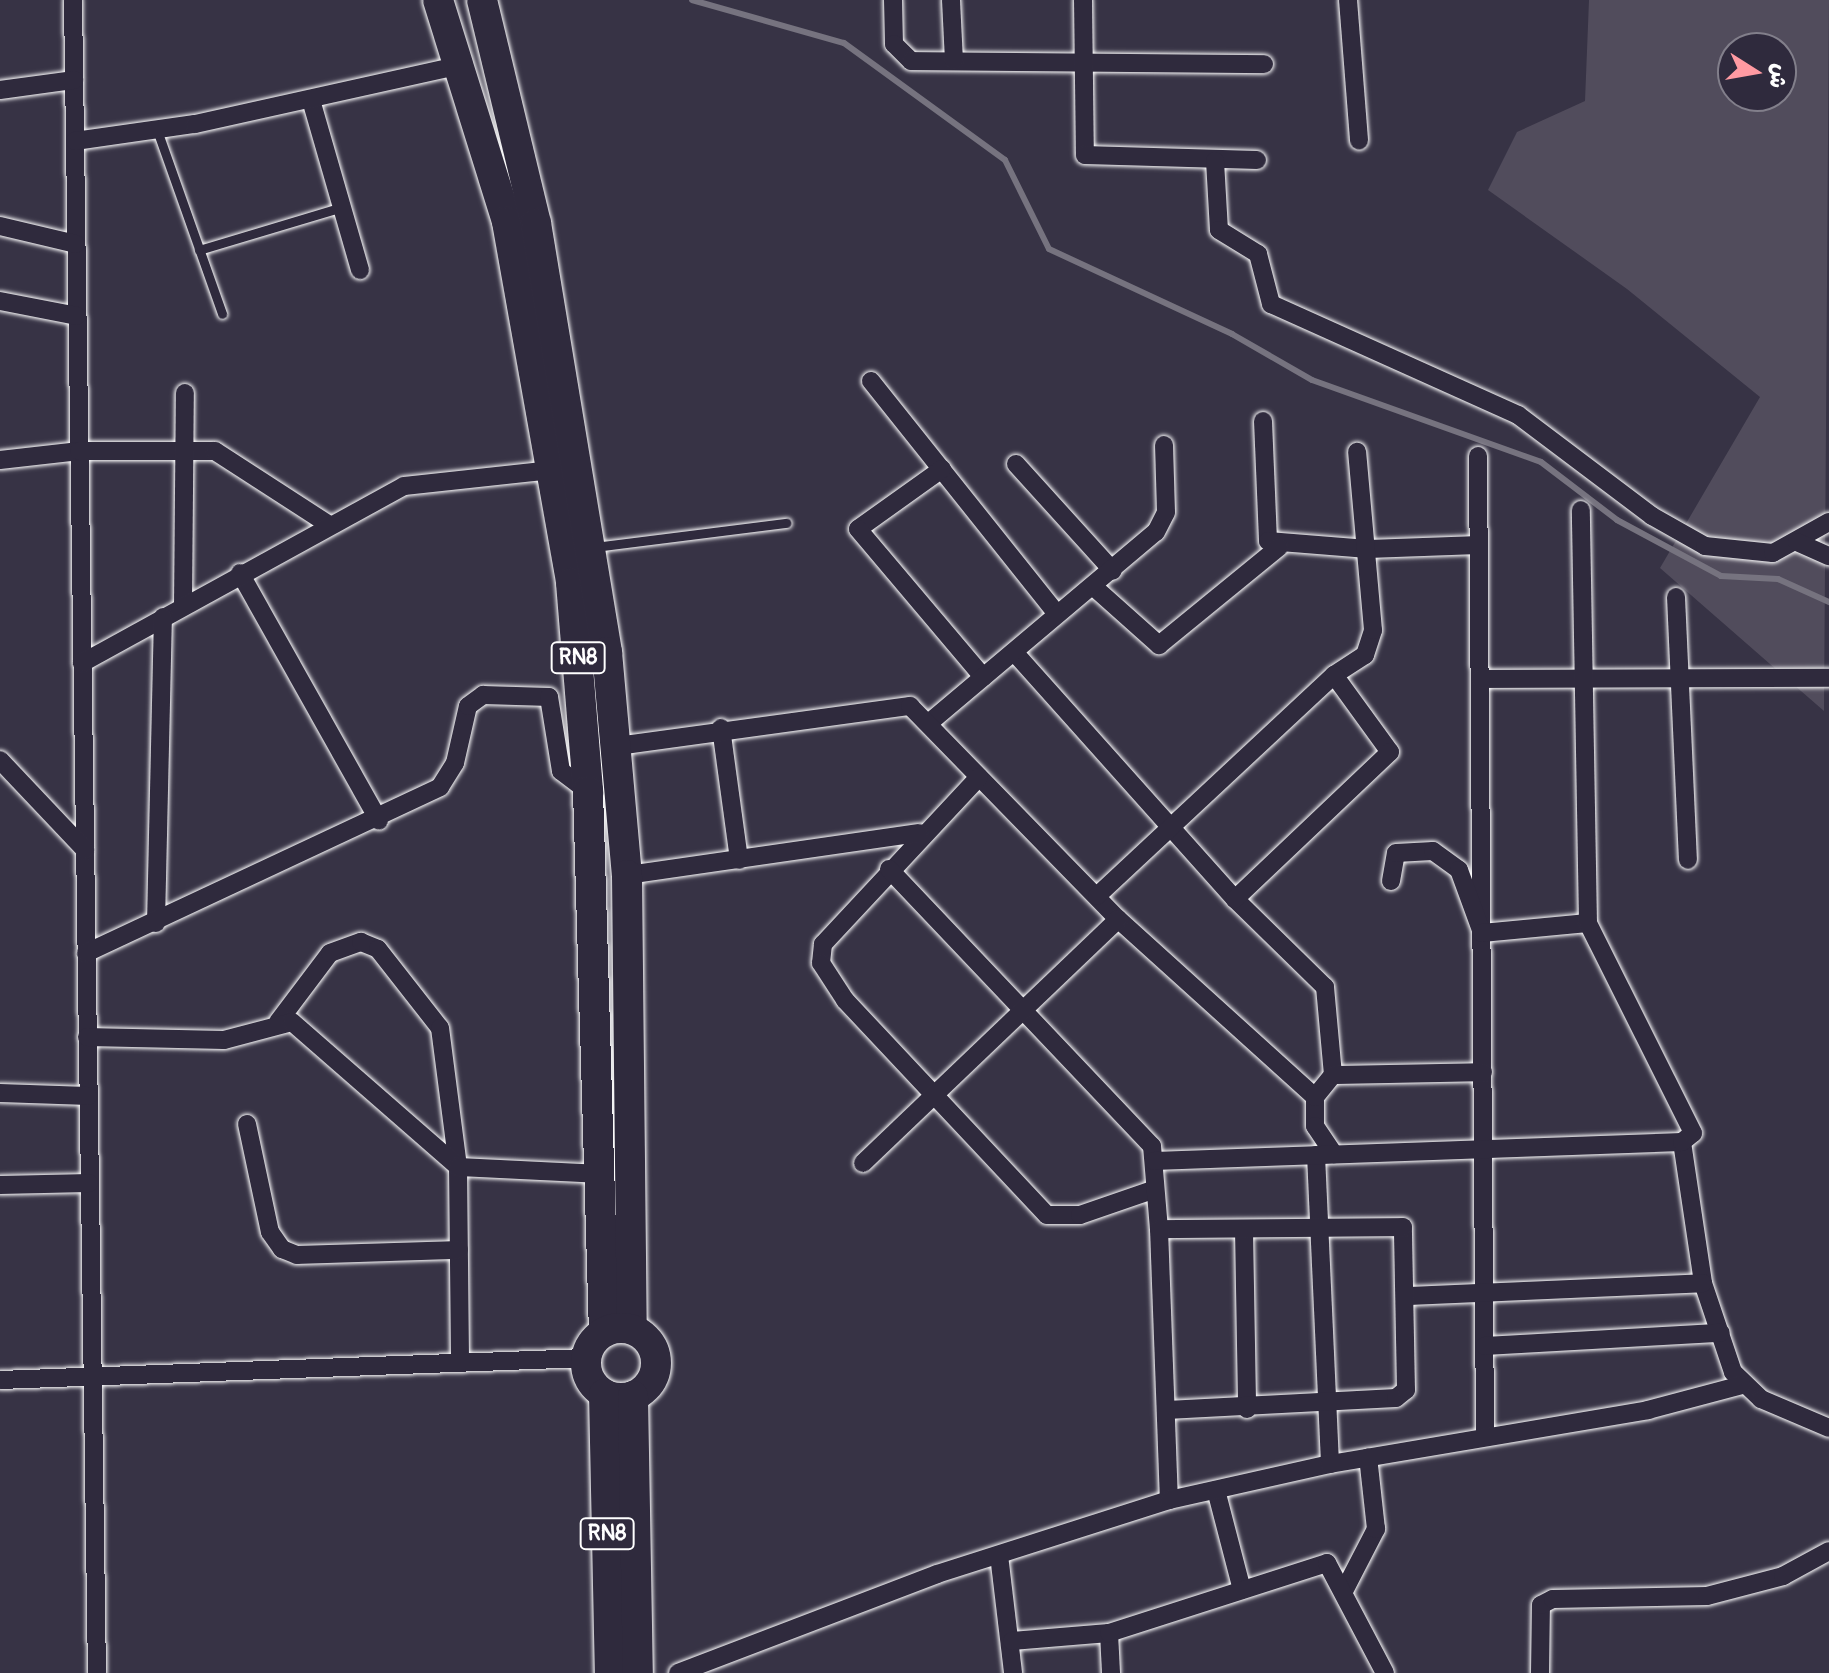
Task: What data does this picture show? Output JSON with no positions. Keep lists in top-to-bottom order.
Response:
{
  "streets": {
    "main road": ["RN8"]
  },
  "north": "right"
}
